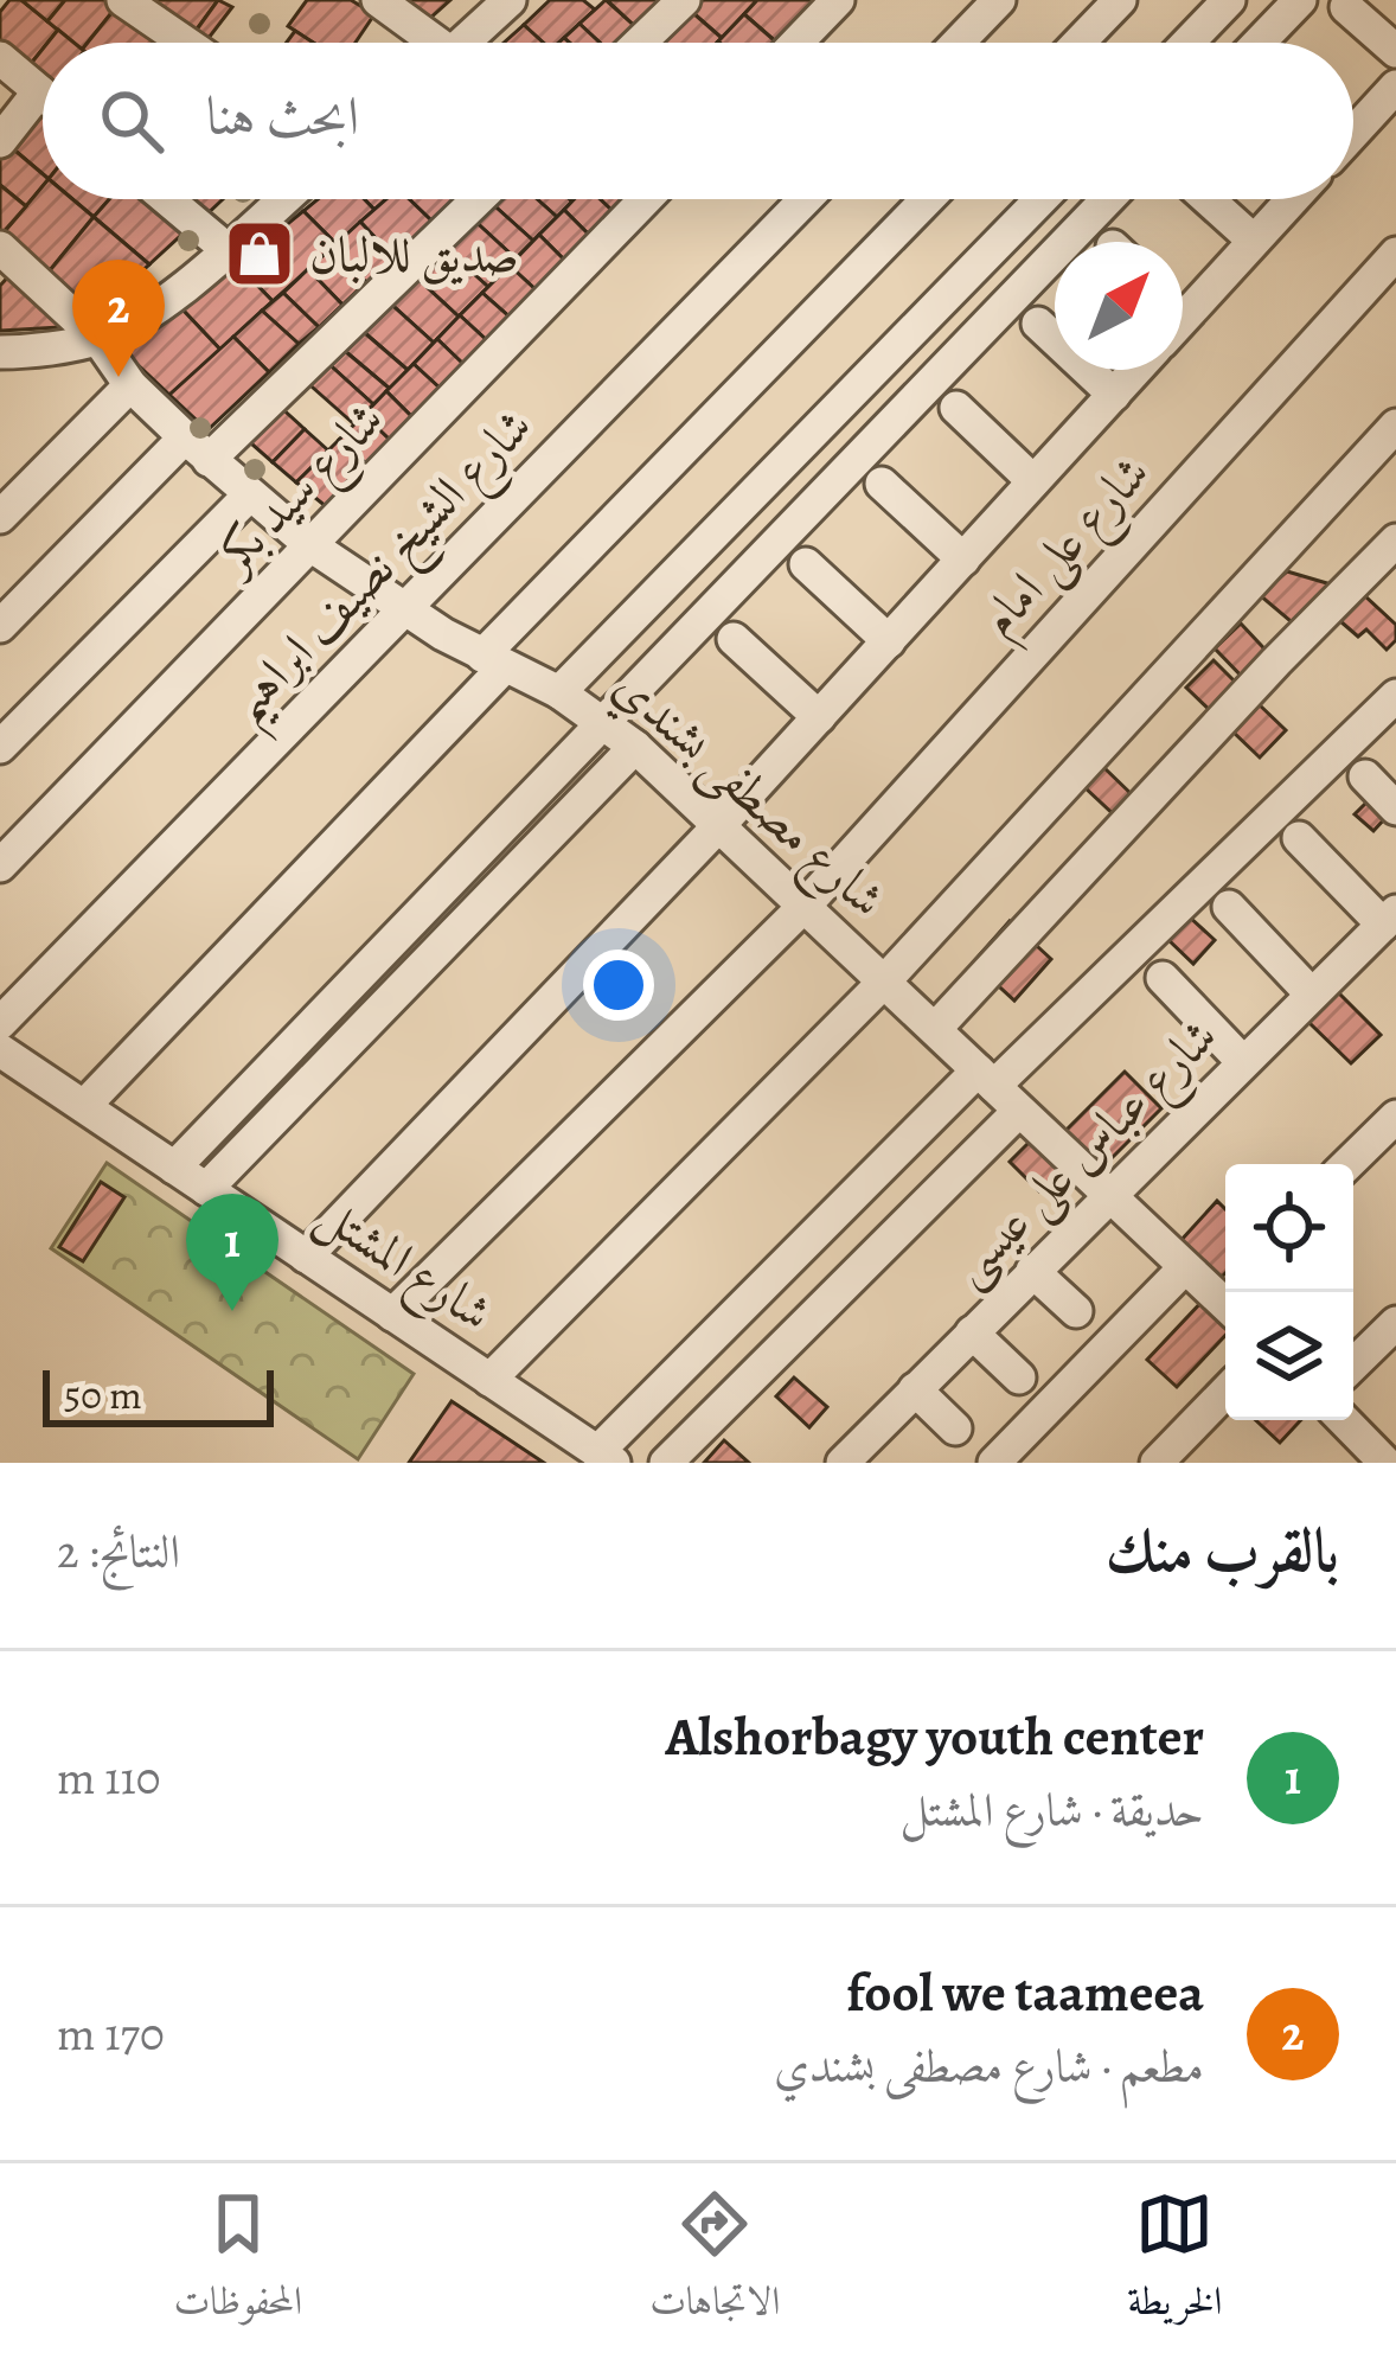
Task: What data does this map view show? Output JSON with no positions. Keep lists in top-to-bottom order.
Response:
{
  "streets": {
    "street": [
      "شارع سيد بكر",
      "شارع على امام",
      "شارع الشيخ نصيف ابراهيم",
      "شارع مصطفى بشندي",
      "شارع عباس على عيسى",
      "شارع المشتل"
    ]
  },
  "crossings": [
    ["شارع سيد بكر", "شارع مصطفى بشندي"],
    ["شارع على امام", "شارع مصطفى بشندي"],
    ["شارع على امام", "شارع المشتل"],
    ["شارع الشيخ نصيف ابراهيم", "شارع مصطفى بشندي"],
    ["شارع مصطفى بشندي", "شارع عباس على عيسى"]
  ],
  "places": {
    "shop": ["صديق للالبان"]
  },
  "scale_bar": "50 m",
  "north": "top right",
  "page": {
    "search": "ابحث هنا",
    "pins": ["2", "1"],
    "scale": "50 m",
    "heading": ["بالقرب منك", "النتائج: 2"],
    "list": [
      {
        "mark": "1",
        "name": "Alshorbagy youth center",
        "note": "حديقة · شارع المشتل",
        "value": "110 m"
      },
      {
        "mark": "2",
        "name": "fool we taameea",
        "note": "مطعم · شارع مصطفى بشندي",
        "value": "170 m"
      }
    ],
    "nav": ["الخريطة", "الاتجاهات", "المحفوظات"]
  }
}
